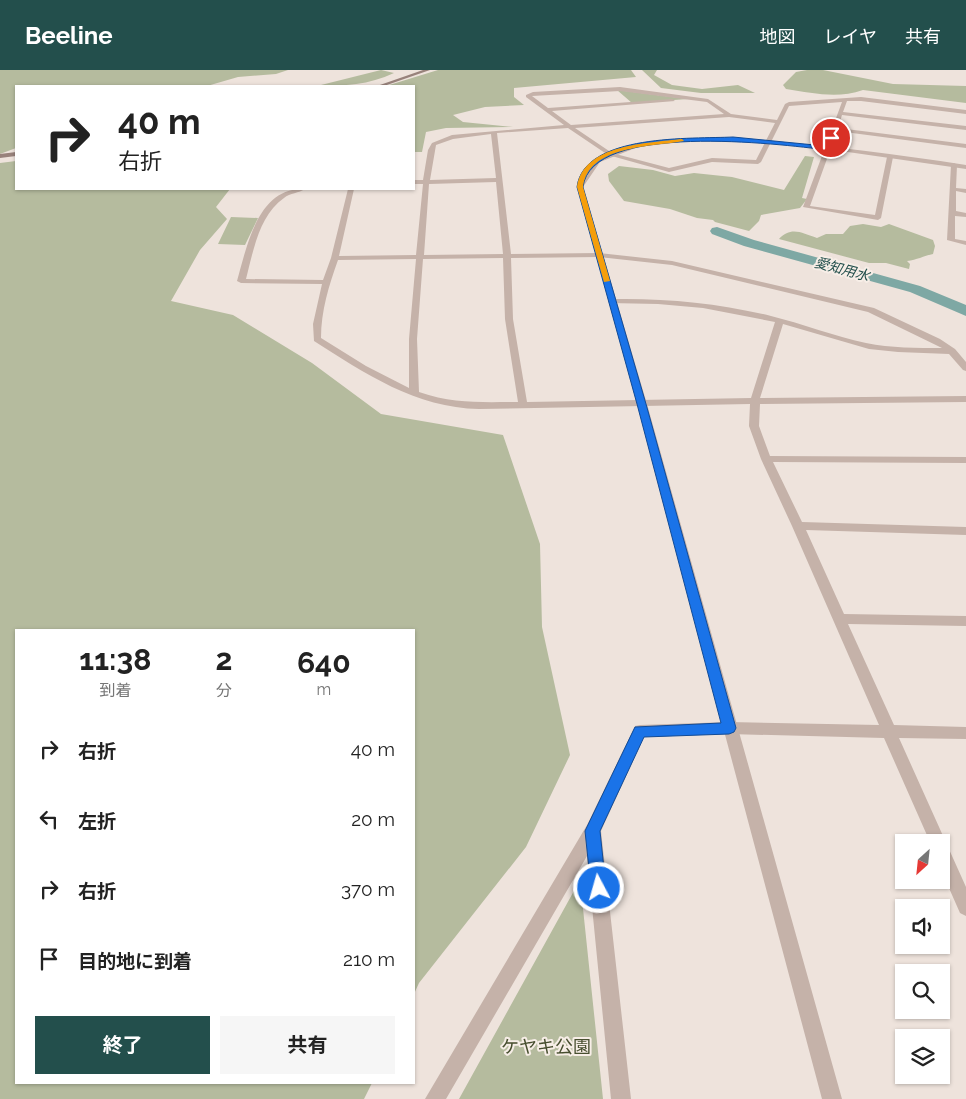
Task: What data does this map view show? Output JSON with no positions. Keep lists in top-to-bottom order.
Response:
{
  "water": ["愛知用水"],
  "parks": ["ケヤキ公園"],
  "north": "bottom left",
  "page": {
    "header": "Beeline",
    "nav": ["地図", "レイヤ", "共有"],
    "turn": ["40 m", "右折"],
    "eta": [
      "11:38",
      "到着",
      "2",
      "分",
      "640",
      "m"
    ],
    "list": [
      {
        "name": "右折",
        "value": "40 m"
      },
      {
        "name": "左折",
        "value": "20 m"
      },
      {
        "name": "右折",
        "value": "370 m"
      },
      {
        "name": "目的地に到着",
        "value": "210 m"
      }
    ],
    "buttons": ["終了", "共有"]
  }
}
